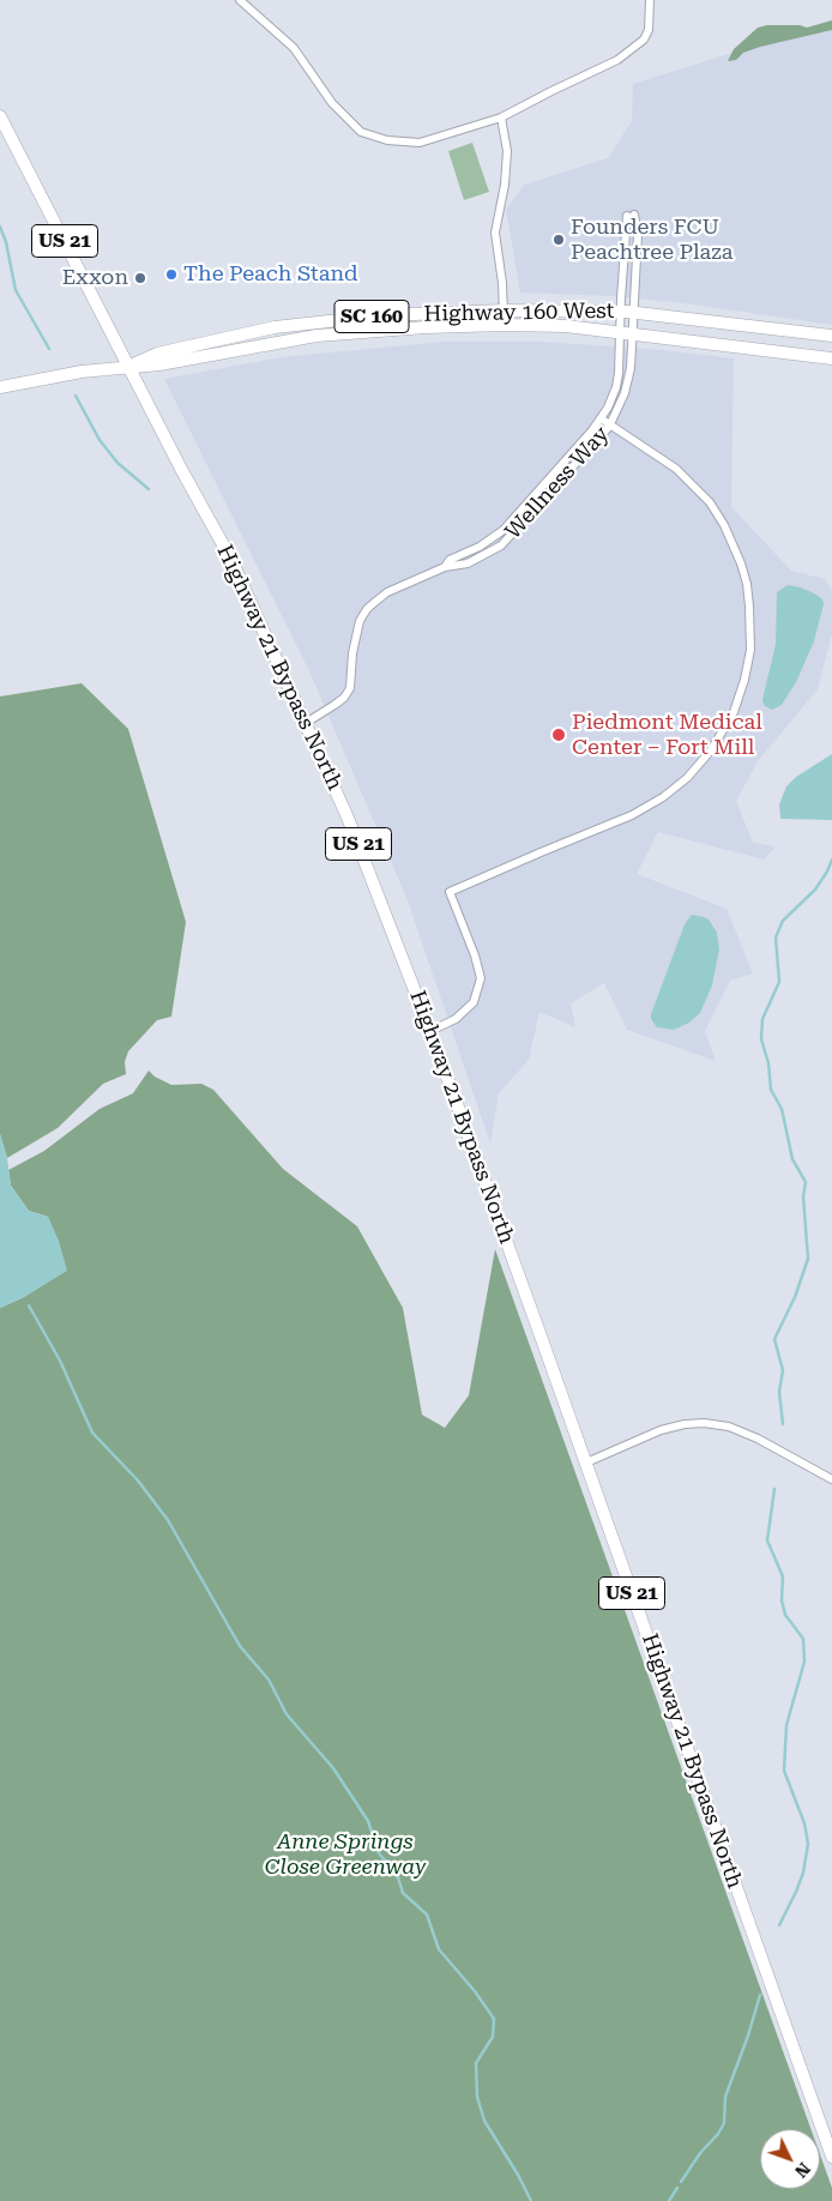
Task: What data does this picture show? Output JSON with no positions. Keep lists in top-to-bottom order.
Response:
{
  "streets": {
    "main road": [
      "US 21",
      "Highway 160 West",
      "SC 160",
      "Highway 21 Bypass North"
    ],
    "street": ["Wellness Way"]
  },
  "crossings": [
    ["Highway 160 West", "SC 160"],
    ["Highway 160 West", "Wellness Way"],
    ["Highway 160 West", "Highway 21 Bypass North"],
    ["SC 160", "Highway 21 Bypass North"],
    ["Wellness Way", "Highway 21 Bypass North"]
  ],
  "parks": ["Anne Springs Close Greenway"],
  "places": [
    "Founders FCU Peachtree Plaza",
    "The Peach Stand",
    "Exxon",
    "Piedmont Medical Center – Fort Mill"
  ],
  "north": "bottom right"
}
